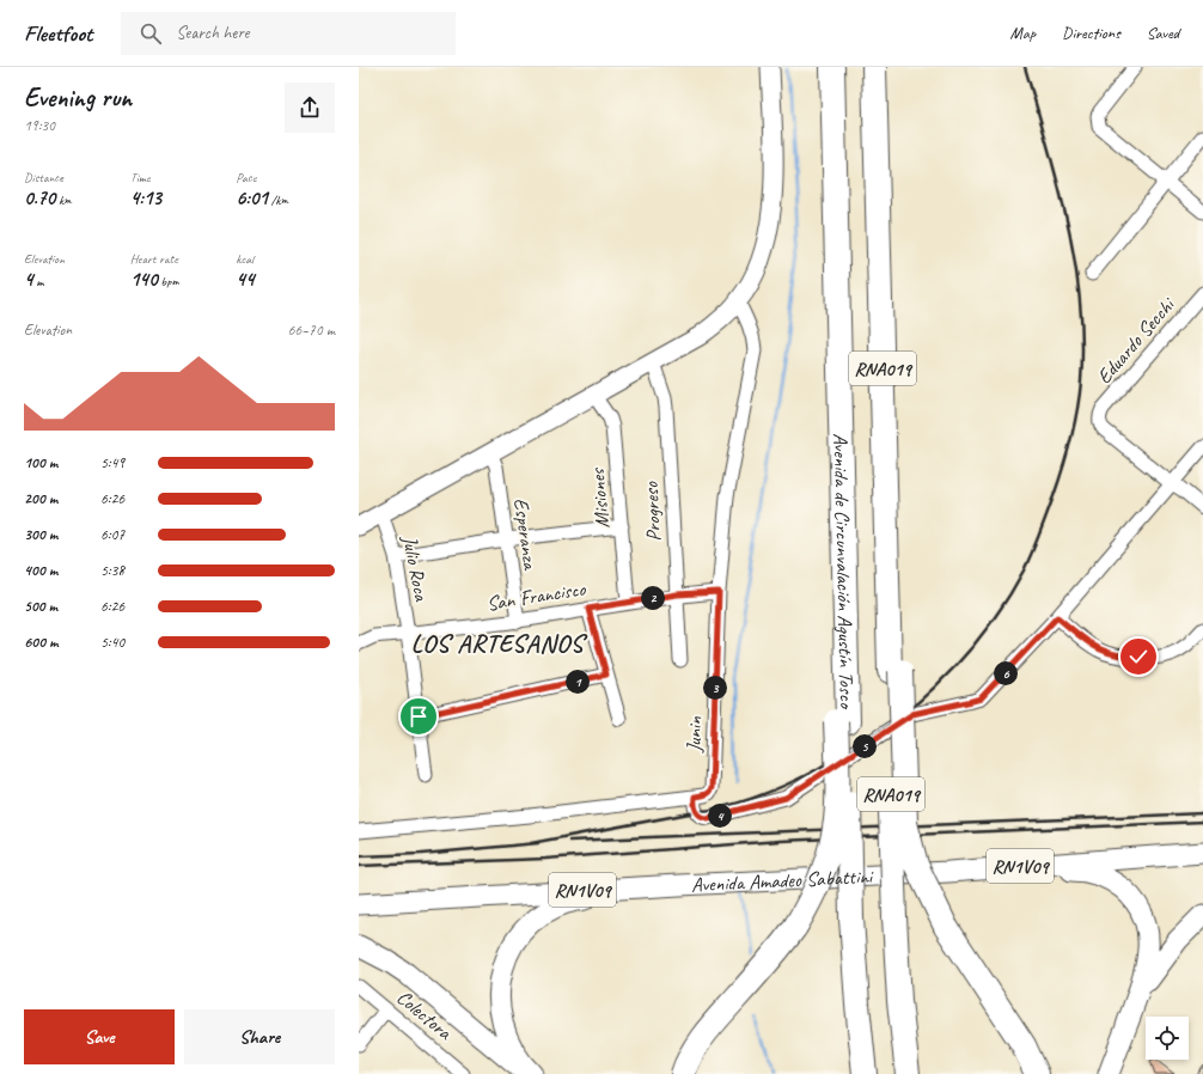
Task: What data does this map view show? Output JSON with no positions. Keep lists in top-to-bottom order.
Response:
{
  "streets": {
    "highway": ["RNA019", "Avenida de Circunvalación Agustín Tosco"],
    "main road": ["RN1V09", "Avenida Amadeo Sabattini"],
    "street": [
      "Eduardo Secchi",
      "Misiones",
      "Progreso",
      "Esperanza",
      "Julio Roca",
      "San Francisco",
      "Junin",
      "Colectora"
    ]
  },
  "crossings": [
    ["Misiones", "San Francisco"],
    ["Progreso", "San Francisco"],
    ["Esperanza", "San Francisco"],
    ["Julio Roca", "San Francisco"],
    ["San Francisco", "Junin"]
  ],
  "districts": ["LOS ARTESANOS"],
  "page": {
    "header": "Fleetfoot",
    "search": "Search here",
    "nav": ["Map", "Directions", "Saved"],
    "heading": ["Evening run", "19:30"],
    "stats": [
      ["Distance", "0.70 km"],
      ["Time", "4:13"],
      ["Pace", "6:01 /km"],
      ["Elevation", "4 m"],
      ["Heart rate", "140 bpm"],
      ["kcal", "44"]
    ],
    "chart": ["Elevation", "66–70 m"],
    "list": [
      {
        "name": "100 m",
        "note": "5:49"
      },
      {
        "name": "200 m",
        "note": "6:26"
      },
      {
        "name": "300 m",
        "note": "6:07"
      },
      {
        "name": "400 m",
        "note": "5:38"
      },
      {
        "name": "500 m",
        "note": "6:26"
      },
      {
        "name": "600 m",
        "note": "5:40"
      }
    ],
    "pins": [
      "2",
      "6",
      "1",
      "3",
      "5",
      "4"
    ],
    "buttons": ["Save", "Share"]
  }
}
